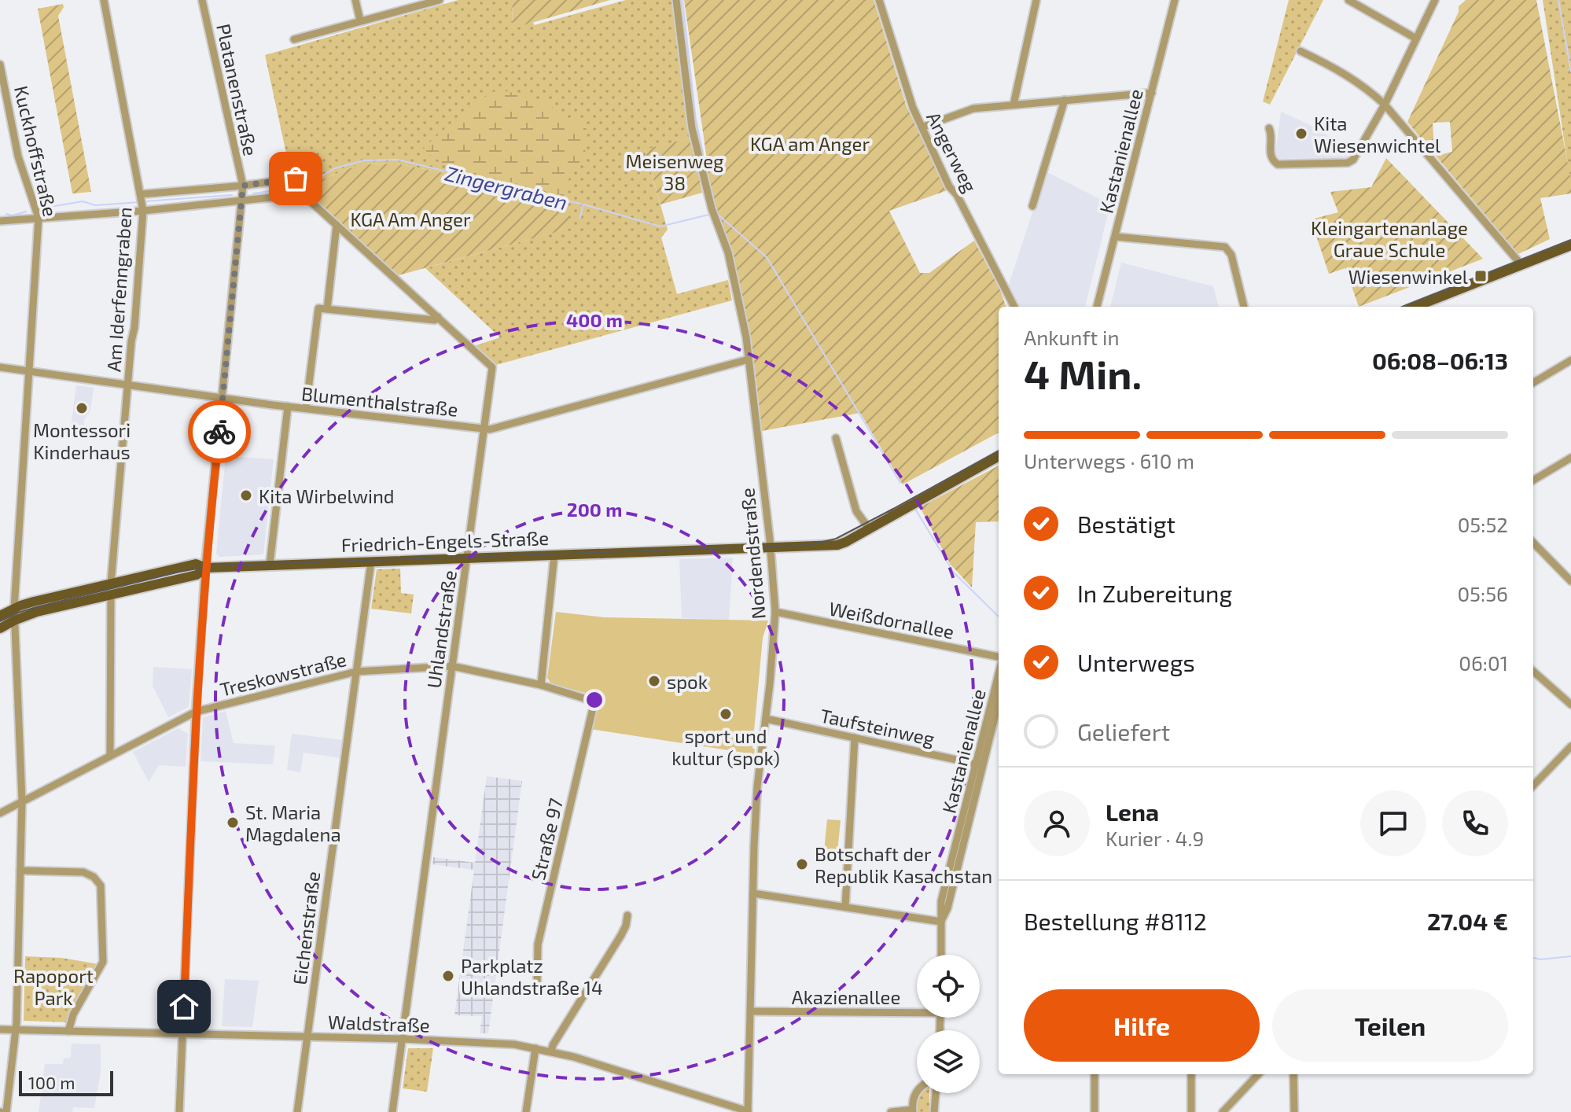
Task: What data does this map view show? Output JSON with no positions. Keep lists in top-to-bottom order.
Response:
{
  "streets": {
    "main road": ["Friedrich-Engels-Straße"],
    "street": [
      "Platanenstraße",
      "Kuckhoffstraße",
      "Kastanienallee",
      "Angerweg",
      "Am Iderfenngraben",
      "Blumenthalstraße",
      "Nordendstraße",
      "Weißdornallee",
      "Uhlandstraße",
      "Treskowstraße",
      "Taufsteinweg",
      "Straße 97",
      "Eichenstraße",
      "Akazienallee",
      "Waldstraße"
    ]
  },
  "crossings": [
    ["Kuckhoffstraße", "Blumenthalstraße"],
    ["Kuckhoffstraße", "Friedrich-Engels-Straße"],
    ["Kuckhoffstraße", "Treskowstraße"],
    ["Kuckhoffstraße", "Waldstraße"],
    ["Kastanienallee", "Taufsteinweg"],
    ["Am Iderfenngraben", "Blumenthalstraße"],
    ["Am Iderfenngraben", "Friedrich-Engels-Straße"],
    ["Am Iderfenngraben", "Treskowstraße"],
    ["Blumenthalstraße", "Nordendstraße"],
    ["Blumenthalstraße", "Uhlandstraße"],
    ["Friedrich-Engels-Straße", "Nordendstraße"],
    ["Friedrich-Engels-Straße", "Uhlandstraße"],
    ["Friedrich-Engels-Straße", "Eichenstraße"],
    ["Nordendstraße", "Weißdornallee"],
    ["Nordendstraße", "Taufsteinweg"],
    ["Nordendstraße", "Akazienallee"],
    ["Nordendstraße", "Waldstraße"],
    ["Uhlandstraße", "Treskowstraße"],
    ["Uhlandstraße", "Waldstraße"],
    ["Treskowstraße", "Straße 97"],
    ["Treskowstraße", "Eichenstraße"],
    ["Eichenstraße", "Waldstraße"]
  ],
  "water": ["Zingergraben"],
  "parks": [
    "KGA am Anger",
    "Meisenweg 38",
    "KGA Am Anger",
    "Kleingartenanlage Graue Schule",
    "Rapoport Park"
  ],
  "places": {
    "other": [
      "Kita Wiesenwichtel",
      "Montessori Kinderhaus",
      "Kita Wirbelwind",
      "spok",
      "sport und kultur (spok)",
      "St. Maria Magdalena",
      "Botschaft der Republik Kasachstan",
      "Parkplatz Uhlandstraße 14"
    ],
    "transit": ["Wiesenwinkel"]
  },
  "scale_bar": "100 m",
  "page": {
    "heading": ["4 Min.", "Ankunft in", "06:08–06:13"],
    "panel": [
      "Lena",
      "Kurier · 4.9",
      "Bestellung #8112",
      "27.04 €"
    ],
    "bar": "Unterwegs · 610 m",
    "list": [
      ["Bestätigt", "05:52"],
      ["In Zubereitung", "05:56"],
      ["Unterwegs", "06:01"],
      "Geliefert"
    ],
    "buttons": ["Hilfe", "Teilen"],
    "scale": "100 m"
  },
  "rings": ["400 m", "200 m"]
}
